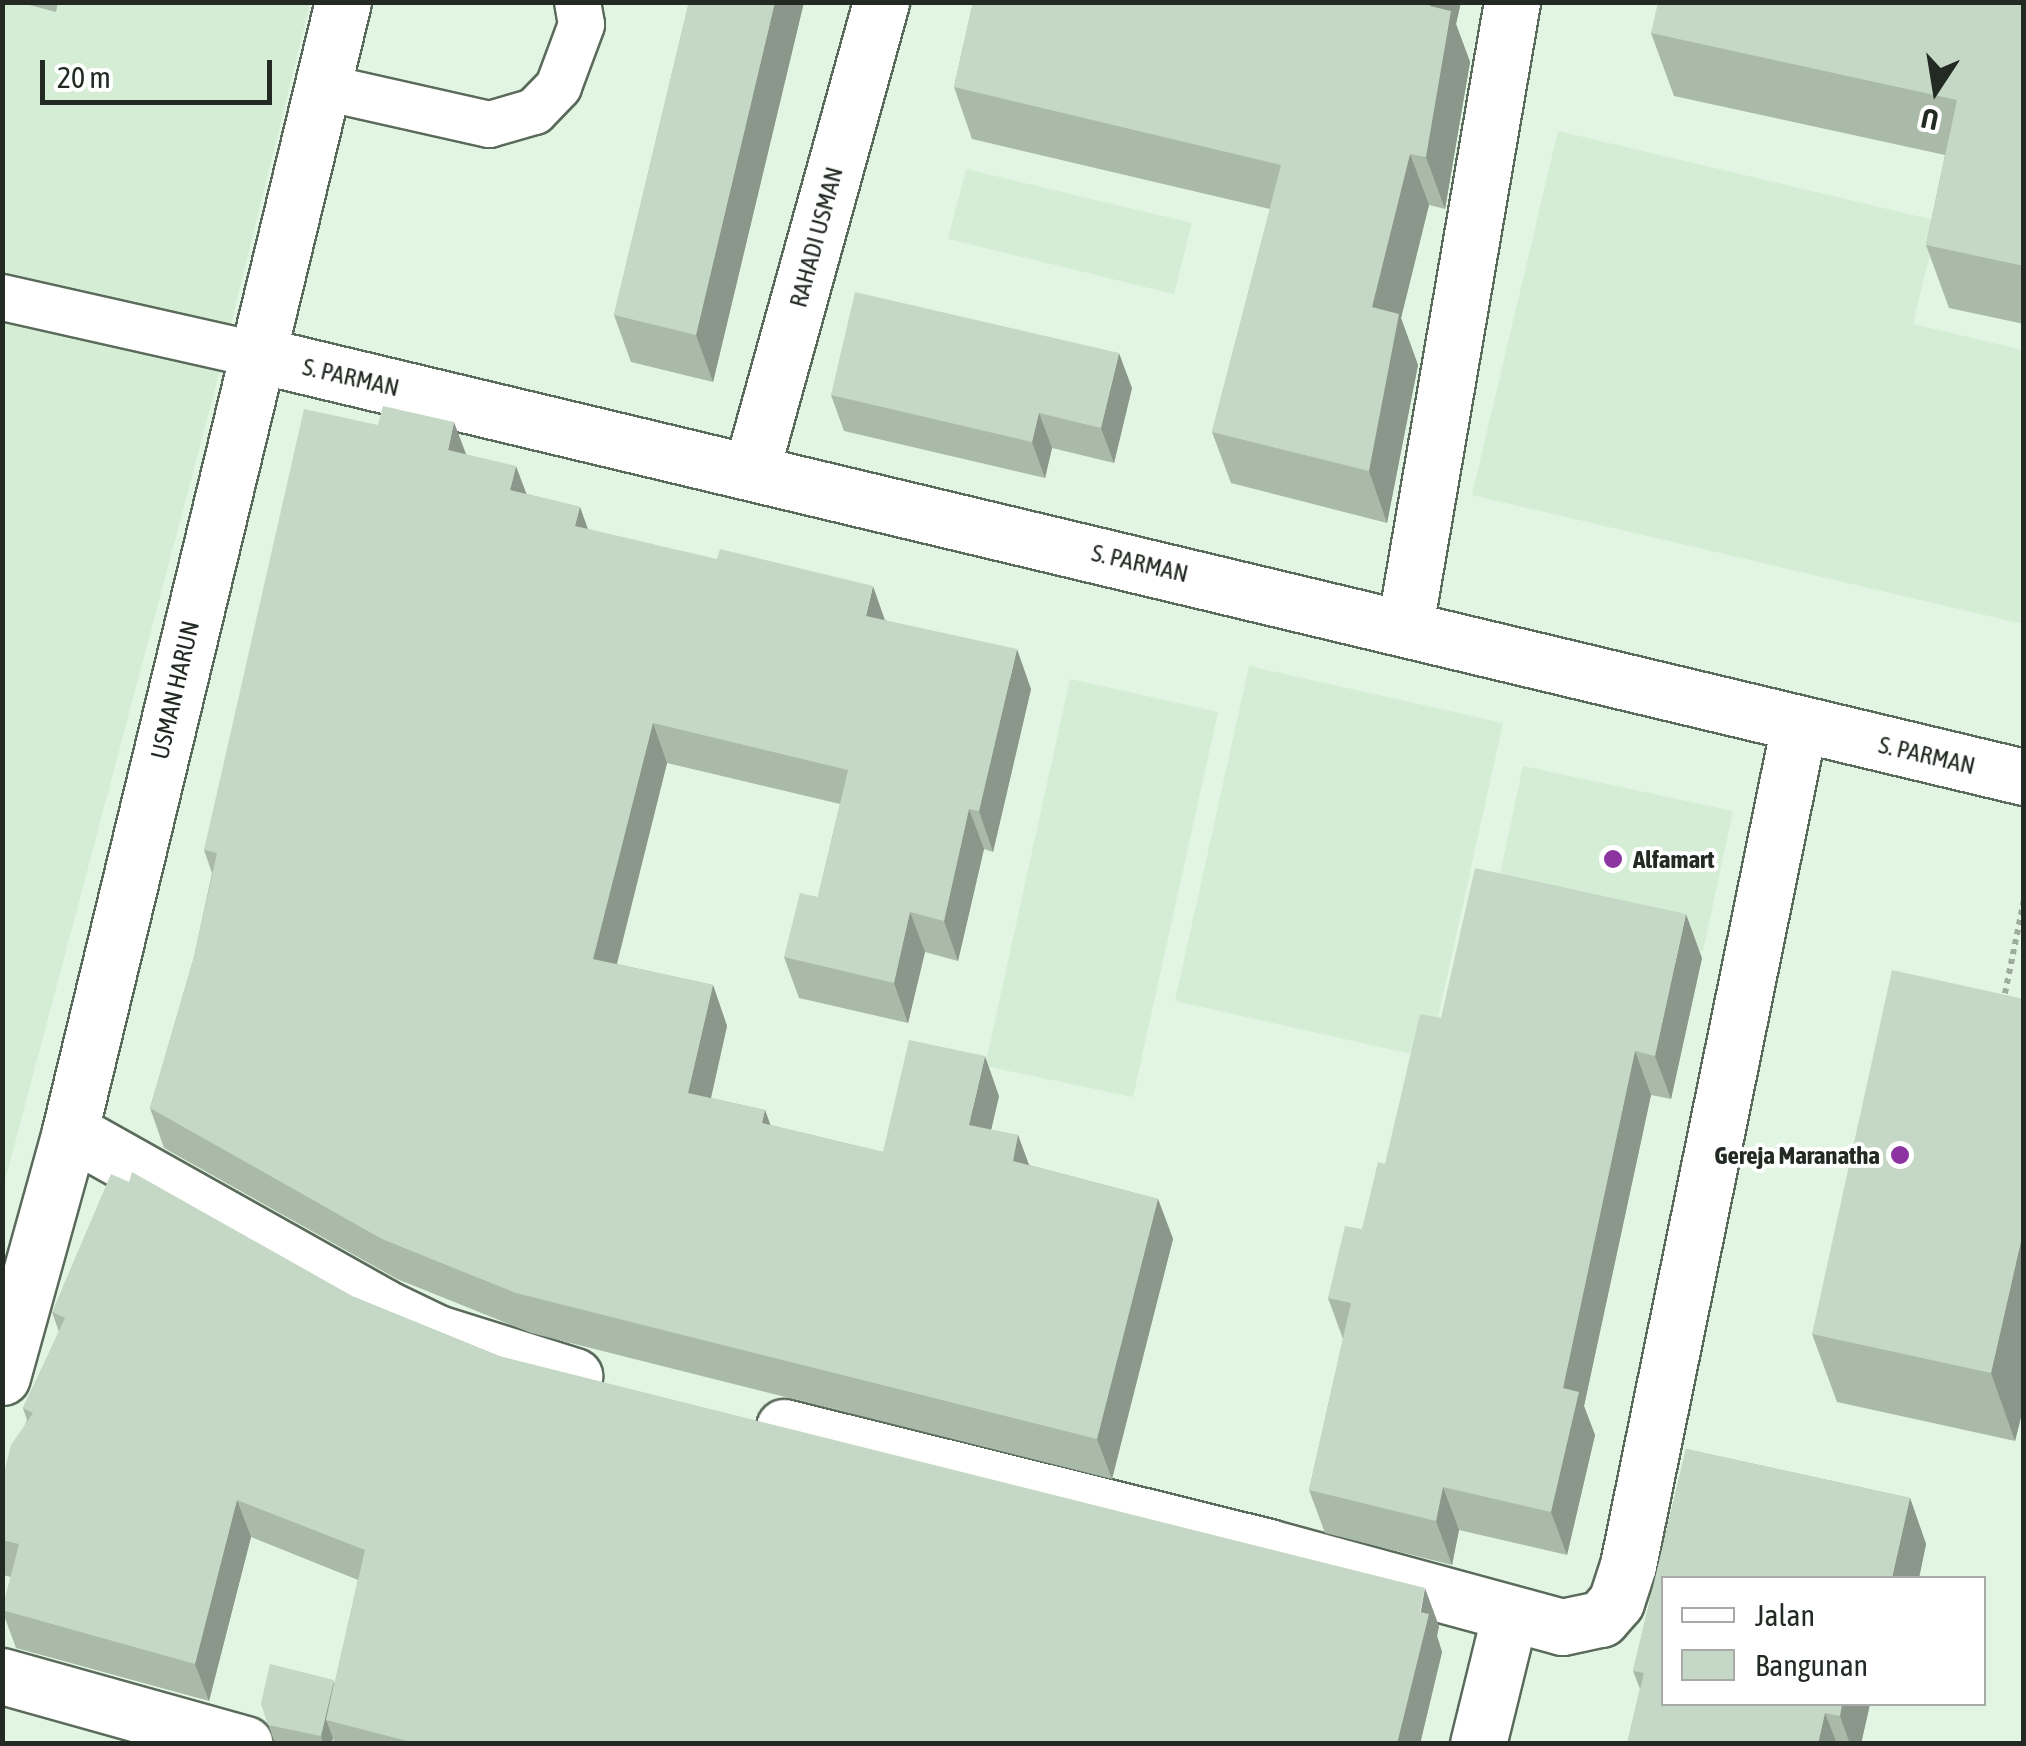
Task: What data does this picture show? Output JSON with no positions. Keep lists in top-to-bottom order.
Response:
{
  "streets": {
    "street": ["RAHADI USMAN", "S. PARMAN", "USMAN HARUN"]
  },
  "crossings": [
    ["RAHADI USMAN", "S. PARMAN"],
    ["S. PARMAN", "USMAN HARUN"]
  ],
  "places": ["Alfamart", "Gereja Maranatha"],
  "legend": ["Jalan", "Bangunan"],
  "scale_bar": "20 m",
  "north": "bottom"
}
